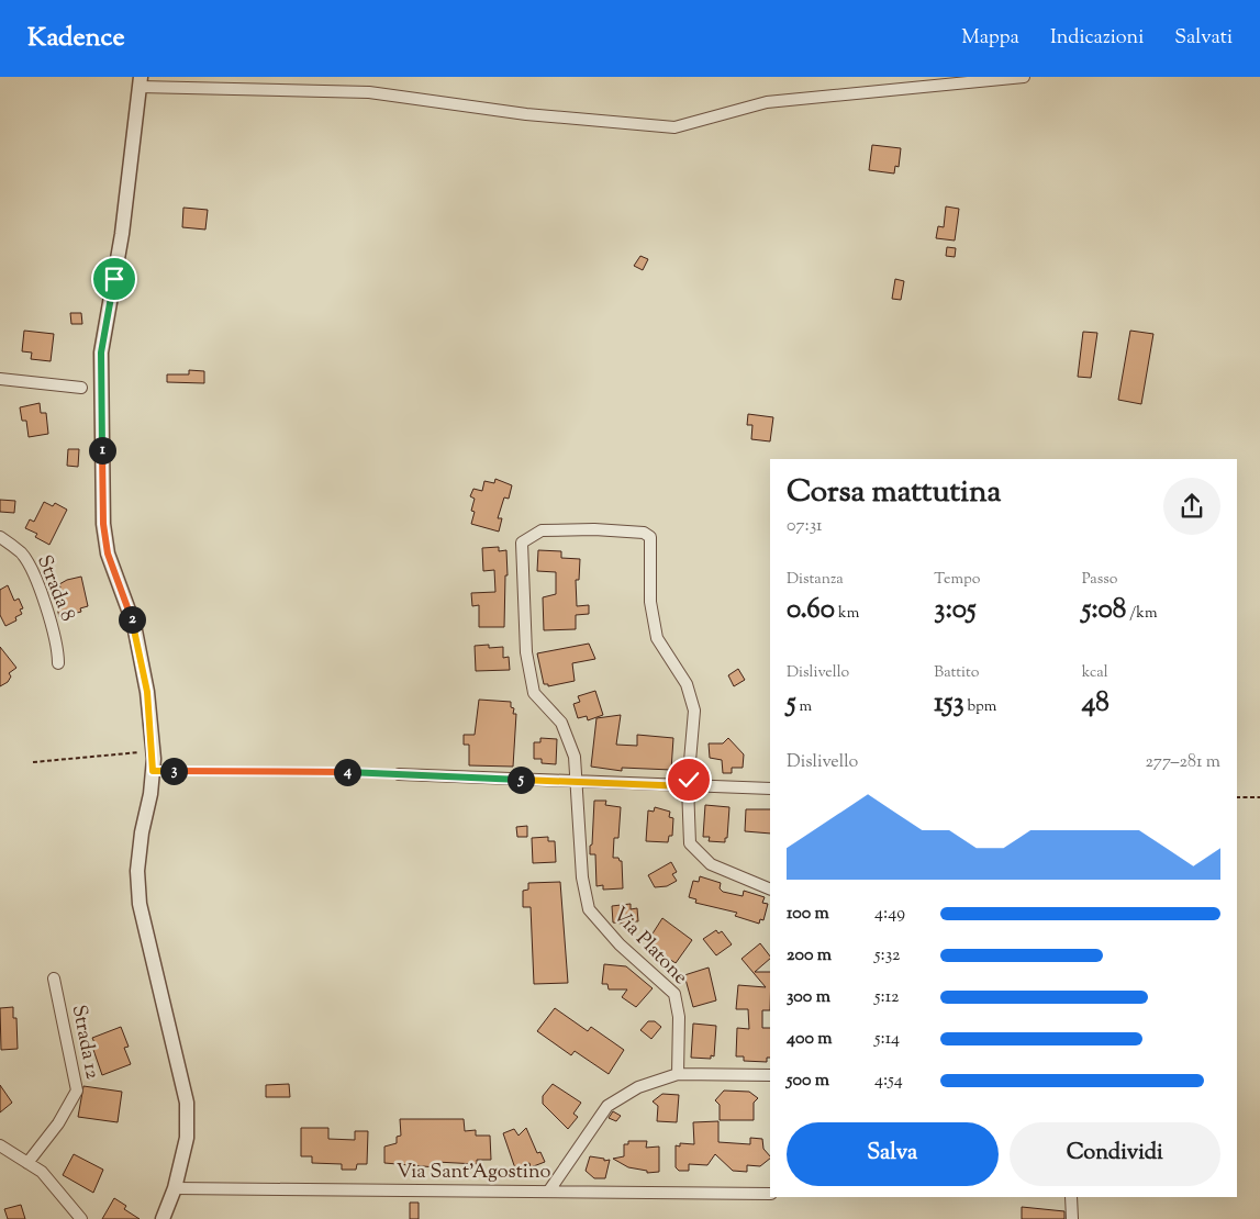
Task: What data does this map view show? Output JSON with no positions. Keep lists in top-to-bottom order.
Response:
{
  "streets": {
    "street": [
      "Strada 8",
      "Via Platone",
      "Strada 12",
      "Via Sant'Agostino"
    ]
  },
  "page": {
    "header": "Kadence",
    "nav": ["Mappa", "Indicazioni", "Salvati"],
    "pins": [
      "1",
      "2",
      "3",
      "4",
      "5"
    ],
    "heading": ["Corsa mattutina", "07:31"],
    "stats": [
      ["Distanza", "0.60 km"],
      ["Tempo", "3:05"],
      ["Passo", "5:08 /km"],
      ["Dislivello", "5 m"],
      ["Battito", "153 bpm"],
      ["kcal", "48"]
    ],
    "chart": ["Dislivello", "277–281 m"],
    "list": [
      {
        "name": "100 m",
        "note": "4:49"
      },
      {
        "name": "200 m",
        "note": "5:32"
      },
      {
        "name": "300 m",
        "note": "5:12"
      },
      {
        "name": "400 m",
        "note": "5:14"
      },
      {
        "name": "500 m",
        "note": "4:54"
      }
    ],
    "buttons": ["Salva", "Condividi"]
  }
}
